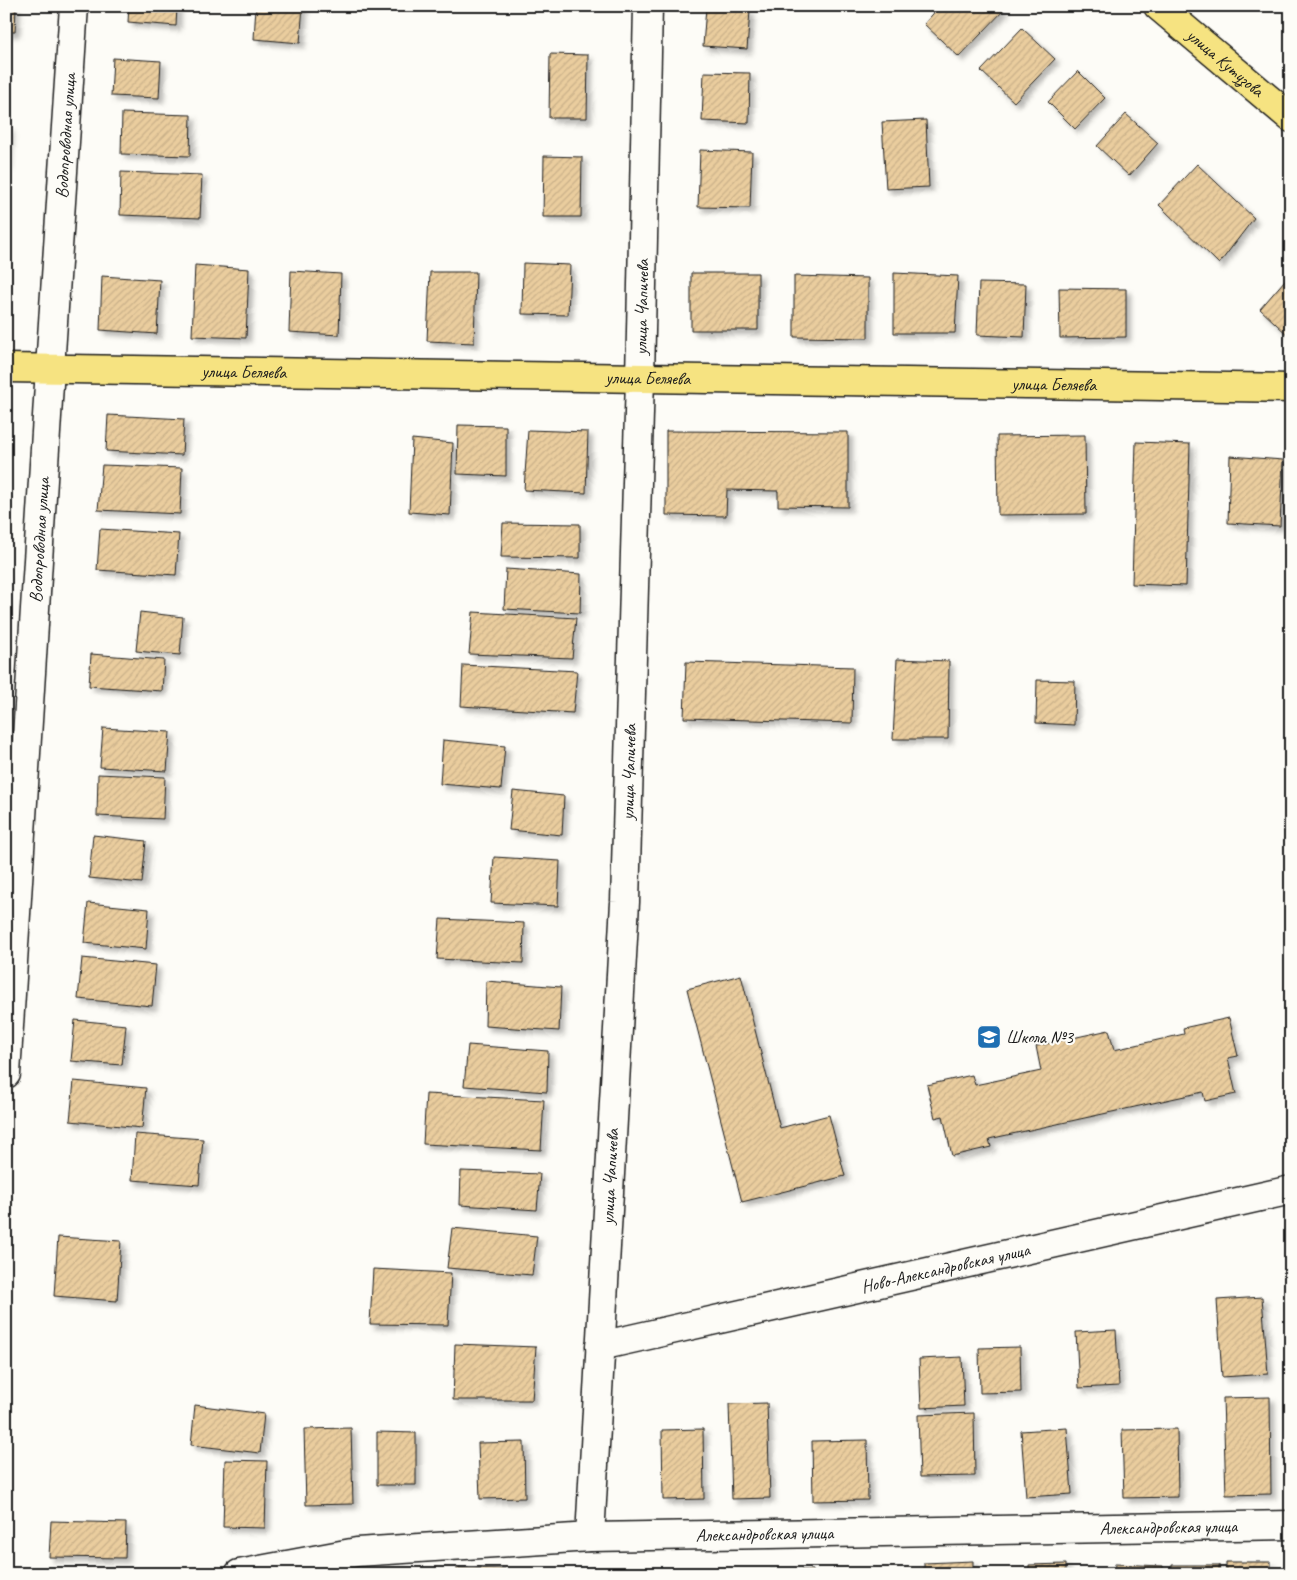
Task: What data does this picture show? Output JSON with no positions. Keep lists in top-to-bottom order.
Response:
{
  "streets": {
    "main road": ["улица Кутузова", "улица Беляева"],
    "street": [
      "Водопроводная улица",
      "улица Чапичева",
      "Ново-Александровская улица",
      "Александровская улица"
    ]
  },
  "crossings": [
    ["Водопроводная улица", "улица Беляева"],
    ["улица Чапичева", "улица Беляева"],
    ["улица Чапичева", "Ново-Александровская улица"],
    ["улица Чапичева", "Александровская улица"]
  ],
  "places": {
    "school or university": ["Школа №3"]
  }
}
